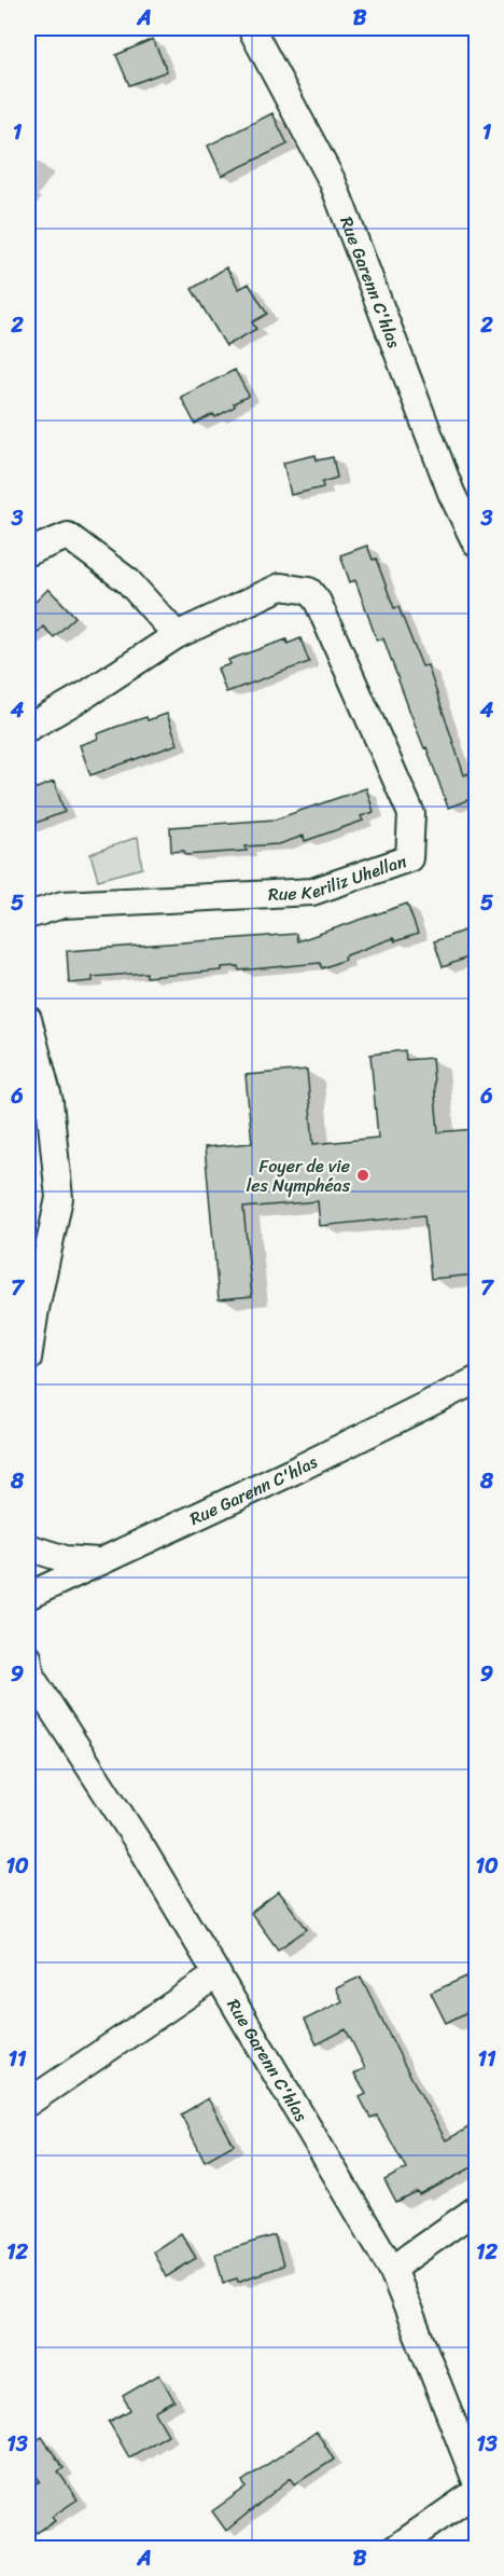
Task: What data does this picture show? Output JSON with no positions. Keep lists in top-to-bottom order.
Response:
{
  "streets": {
    "street": ["Rue Garenn C'hlas", "Rue Keriliz Uhellan"]
  },
  "places": ["Foyer de vie les Nymphéas"],
  "grid": {
    "columns": ["A", "B"],
    "rows": [
      "1",
      "2",
      "3",
      "4",
      "5",
      "6",
      "7",
      "8",
      "9",
      "10",
      "11",
      "12",
      "13"
    ]
  }
}
